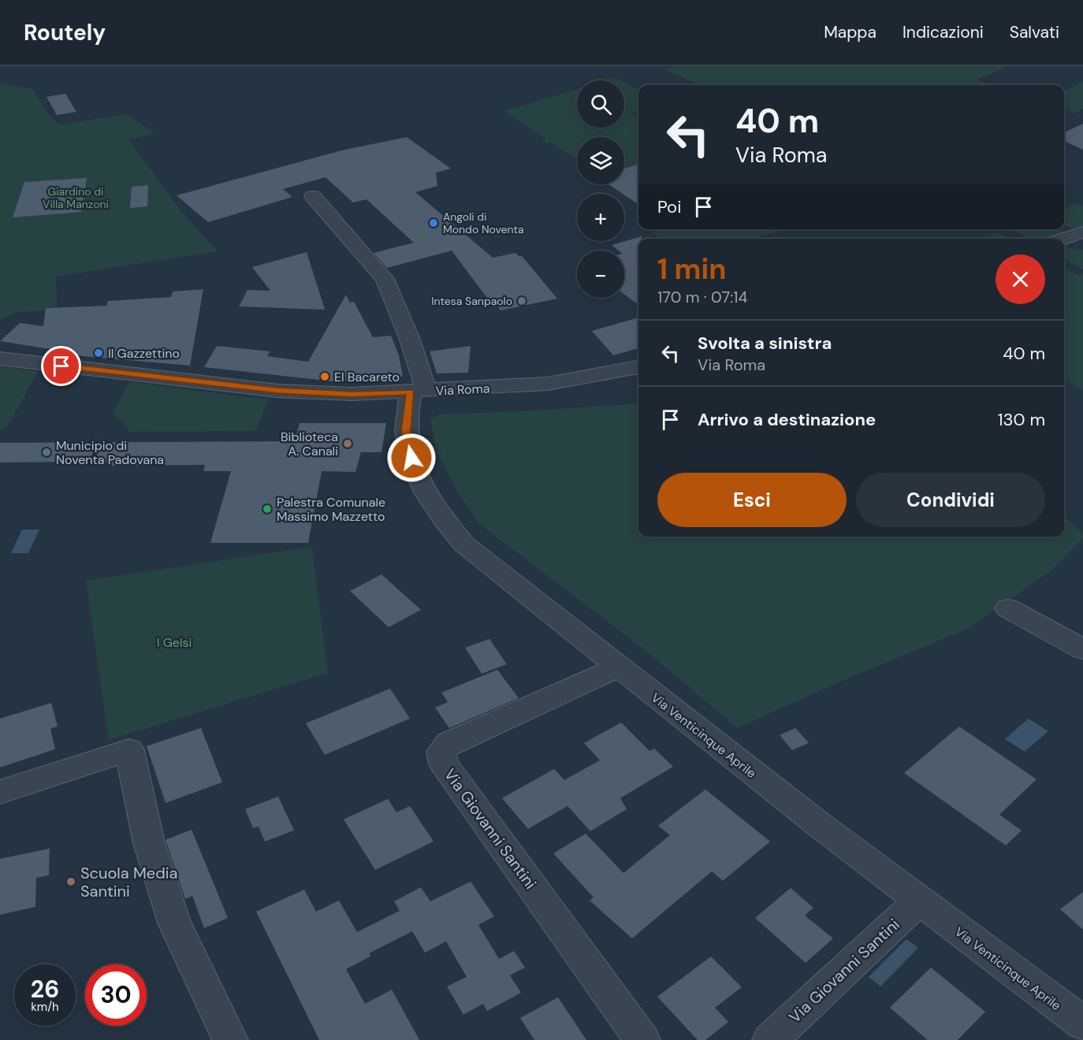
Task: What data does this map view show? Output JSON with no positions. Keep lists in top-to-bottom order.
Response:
{
  "streets": {
    "street": ["Via Roma", "Via Venticinque Aprile", "Via Giovanni Santini"]
  },
  "crossings": [
    ["Via Roma", "Via Venticinque Aprile"],
    ["Via Venticinque Aprile", "Via Giovanni Santini"]
  ],
  "parks": ["Giardino di Villa Manzoni", "I Gelsi"],
  "places": [
    "Angoli di Mondo Noventa",
    "Intesa Sanpaolo",
    "Il Gazzettino",
    "El Bacareto",
    "Biblioteca A. Canali",
    "Municipio di Noventa Padovana",
    "Palestra Comunale Massimo Mazzetto",
    "Scuola Media Santini"
  ],
  "page": {
    "header": "Routely",
    "nav": ["Mappa", "Indicazioni", "Salvati"],
    "map_buttons": ["+", "−"],
    "turn": ["40 m", "Via Roma"],
    "then": "Poi",
    "heading": ["1 min", "170 m · 07:14"],
    "list": [
      {
        "name": "Svolta a sinistra",
        "note": "Via Roma",
        "value": "40 m"
      },
      {
        "name": "Arrivo a destinazione",
        "value": "130 m"
      }
    ],
    "buttons": ["Esci", "Condividi"],
    "speed": "26 km/h",
    "limit": "30"
  }
}
